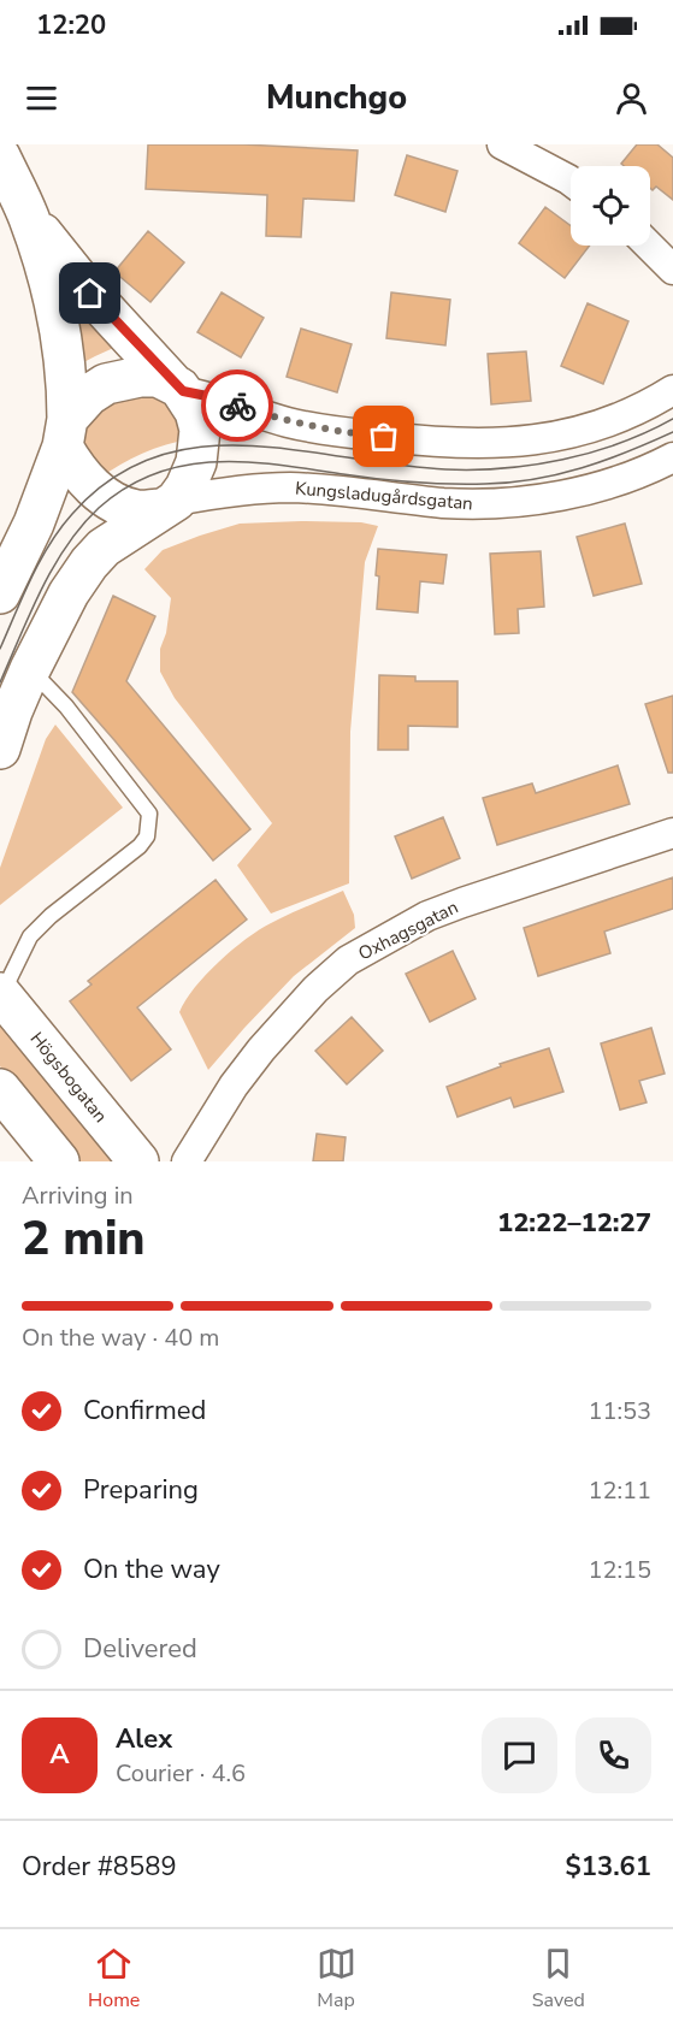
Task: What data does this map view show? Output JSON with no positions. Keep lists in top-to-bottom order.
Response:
{
  "streets": {
    "street": ["Kungsladugårdsgatan", "Oxhagsgatan", "Högsbogatan"]
  },
  "page": {
    "status": "12:20",
    "header": "Munchgo",
    "heading": ["2 min", "Arriving in", "12:22–12:27"],
    "panel": [
      "Alex",
      "Courier · 4.6",
      "Order #8589",
      "$13.61"
    ],
    "bar": "On the way · 40 m",
    "list": [
      ["Confirmed", "11:53"],
      ["Preparing", "12:11"],
      ["On the way", "12:15"],
      "Delivered"
    ],
    "round": "A",
    "tabs": ["Home", "Map", "Saved"]
  }
}
